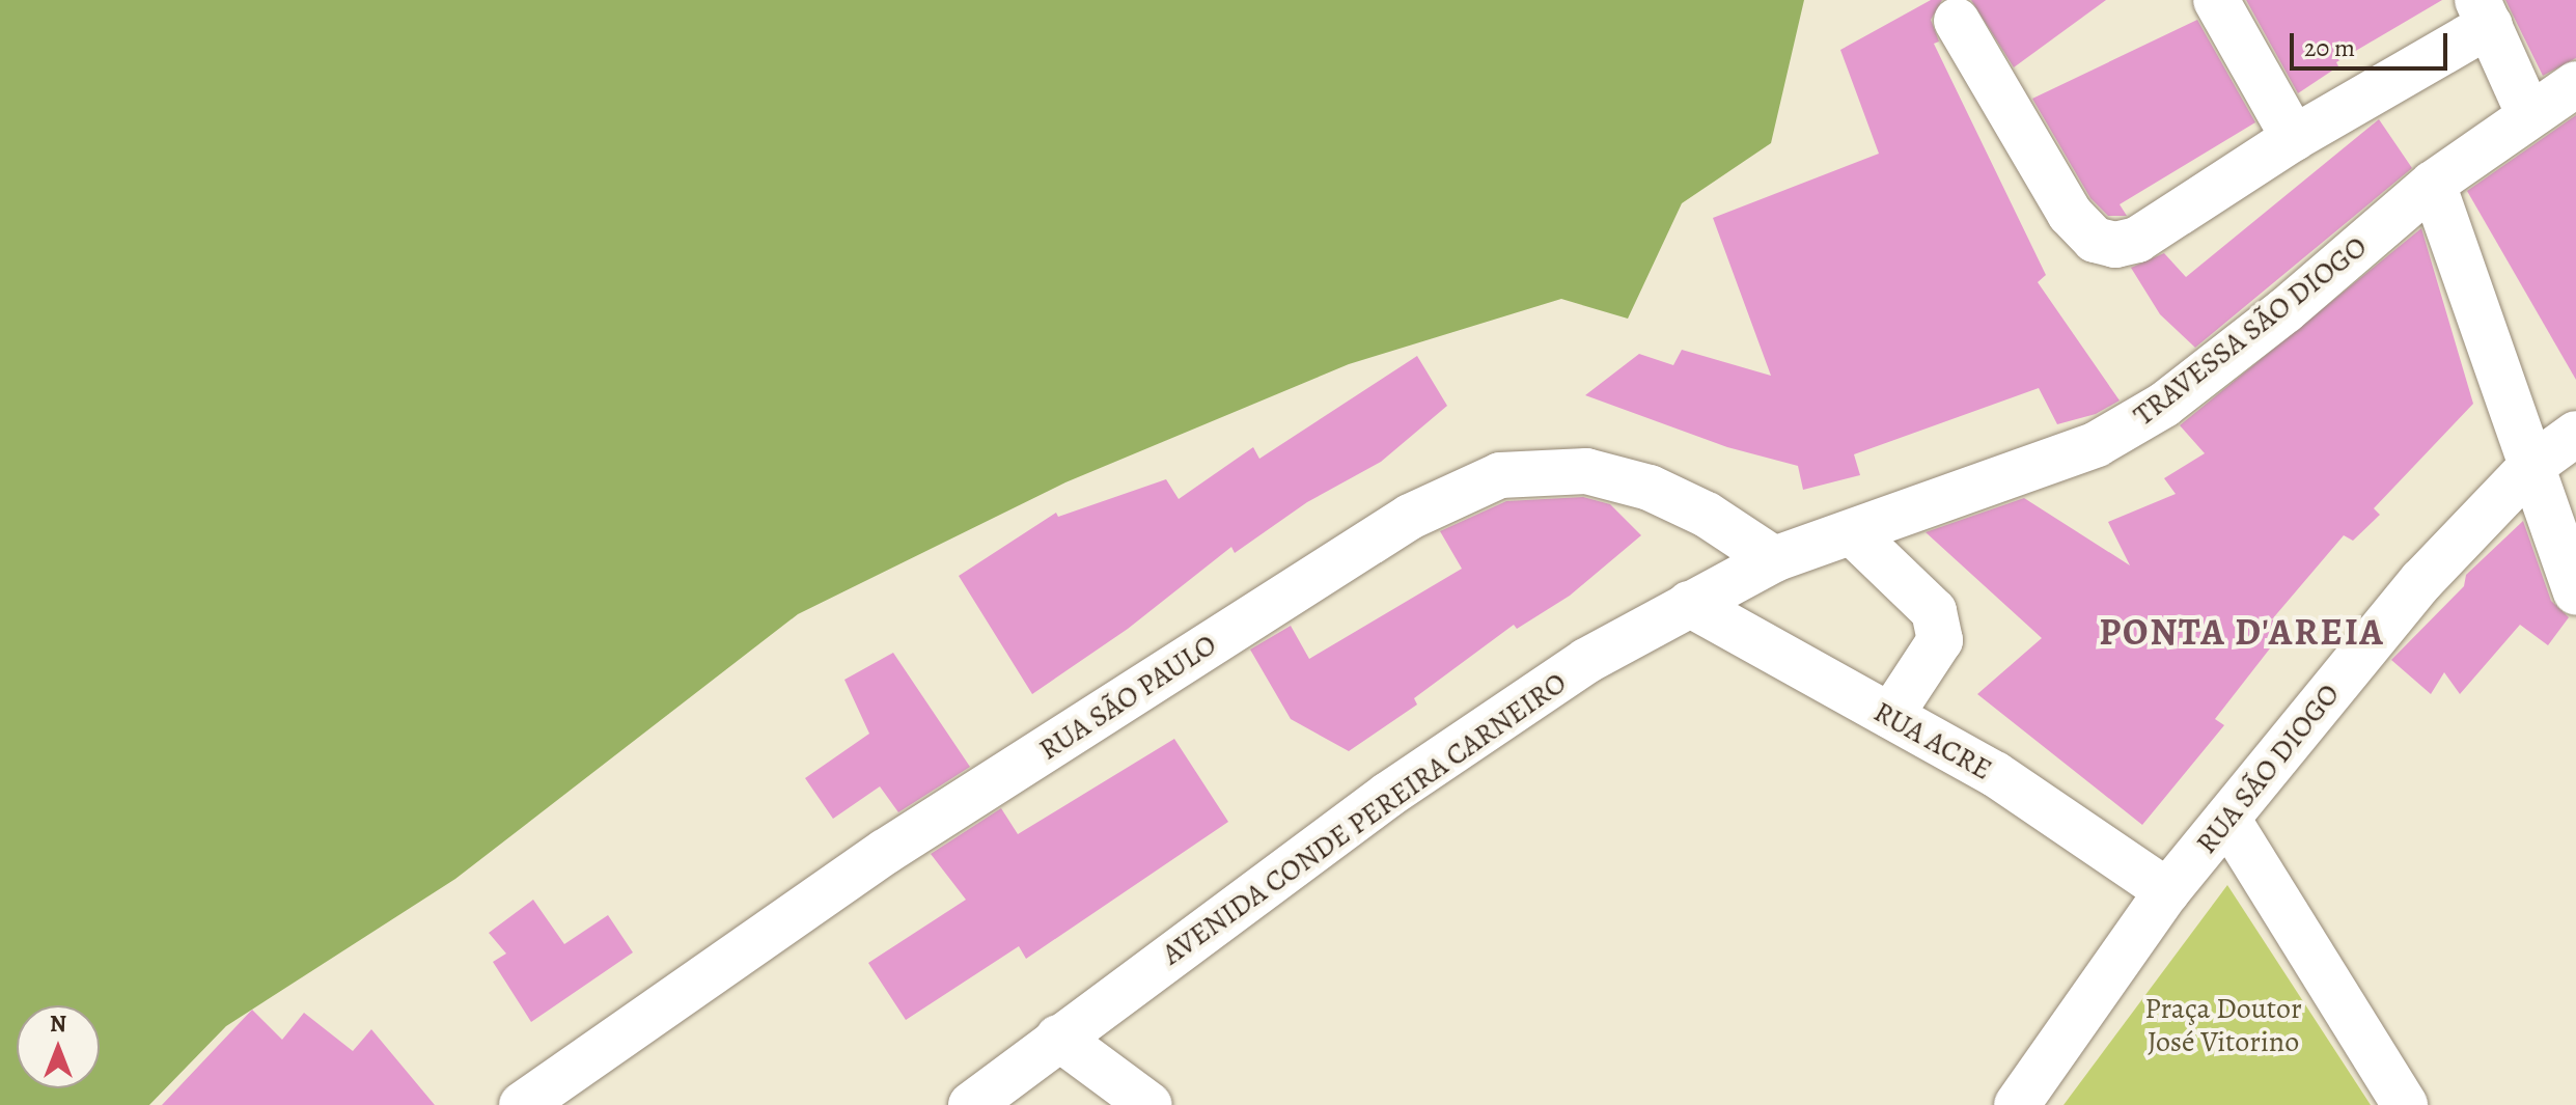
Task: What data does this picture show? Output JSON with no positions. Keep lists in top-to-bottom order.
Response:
{
  "streets": {
    "street": [
      "TRAVESSA SÃO DIOGO",
      "RUA SÃO PAULO",
      "RUA ACRE",
      "RUA SÃO DIOGO",
      "AVENIDA CONDE PEREIRA CARNEIRO"
    ]
  },
  "crossings": [
    ["TRAVESSA SÃO DIOGO", "RUA SÃO PAULO"],
    ["TRAVESSA SÃO DIOGO", "AVENIDA CONDE PEREIRA CARNEIRO"],
    ["RUA SÃO PAULO", "AVENIDA CONDE PEREIRA CARNEIRO"],
    ["RUA ACRE", "RUA SÃO DIOGO"],
    ["RUA ACRE", "AVENIDA CONDE PEREIRA CARNEIRO"]
  ],
  "districts": ["PONTA D'AREIA"],
  "parks": ["Praça Doutor José Vitorino"],
  "scale_bar": "20 m",
  "north": "top"
}
